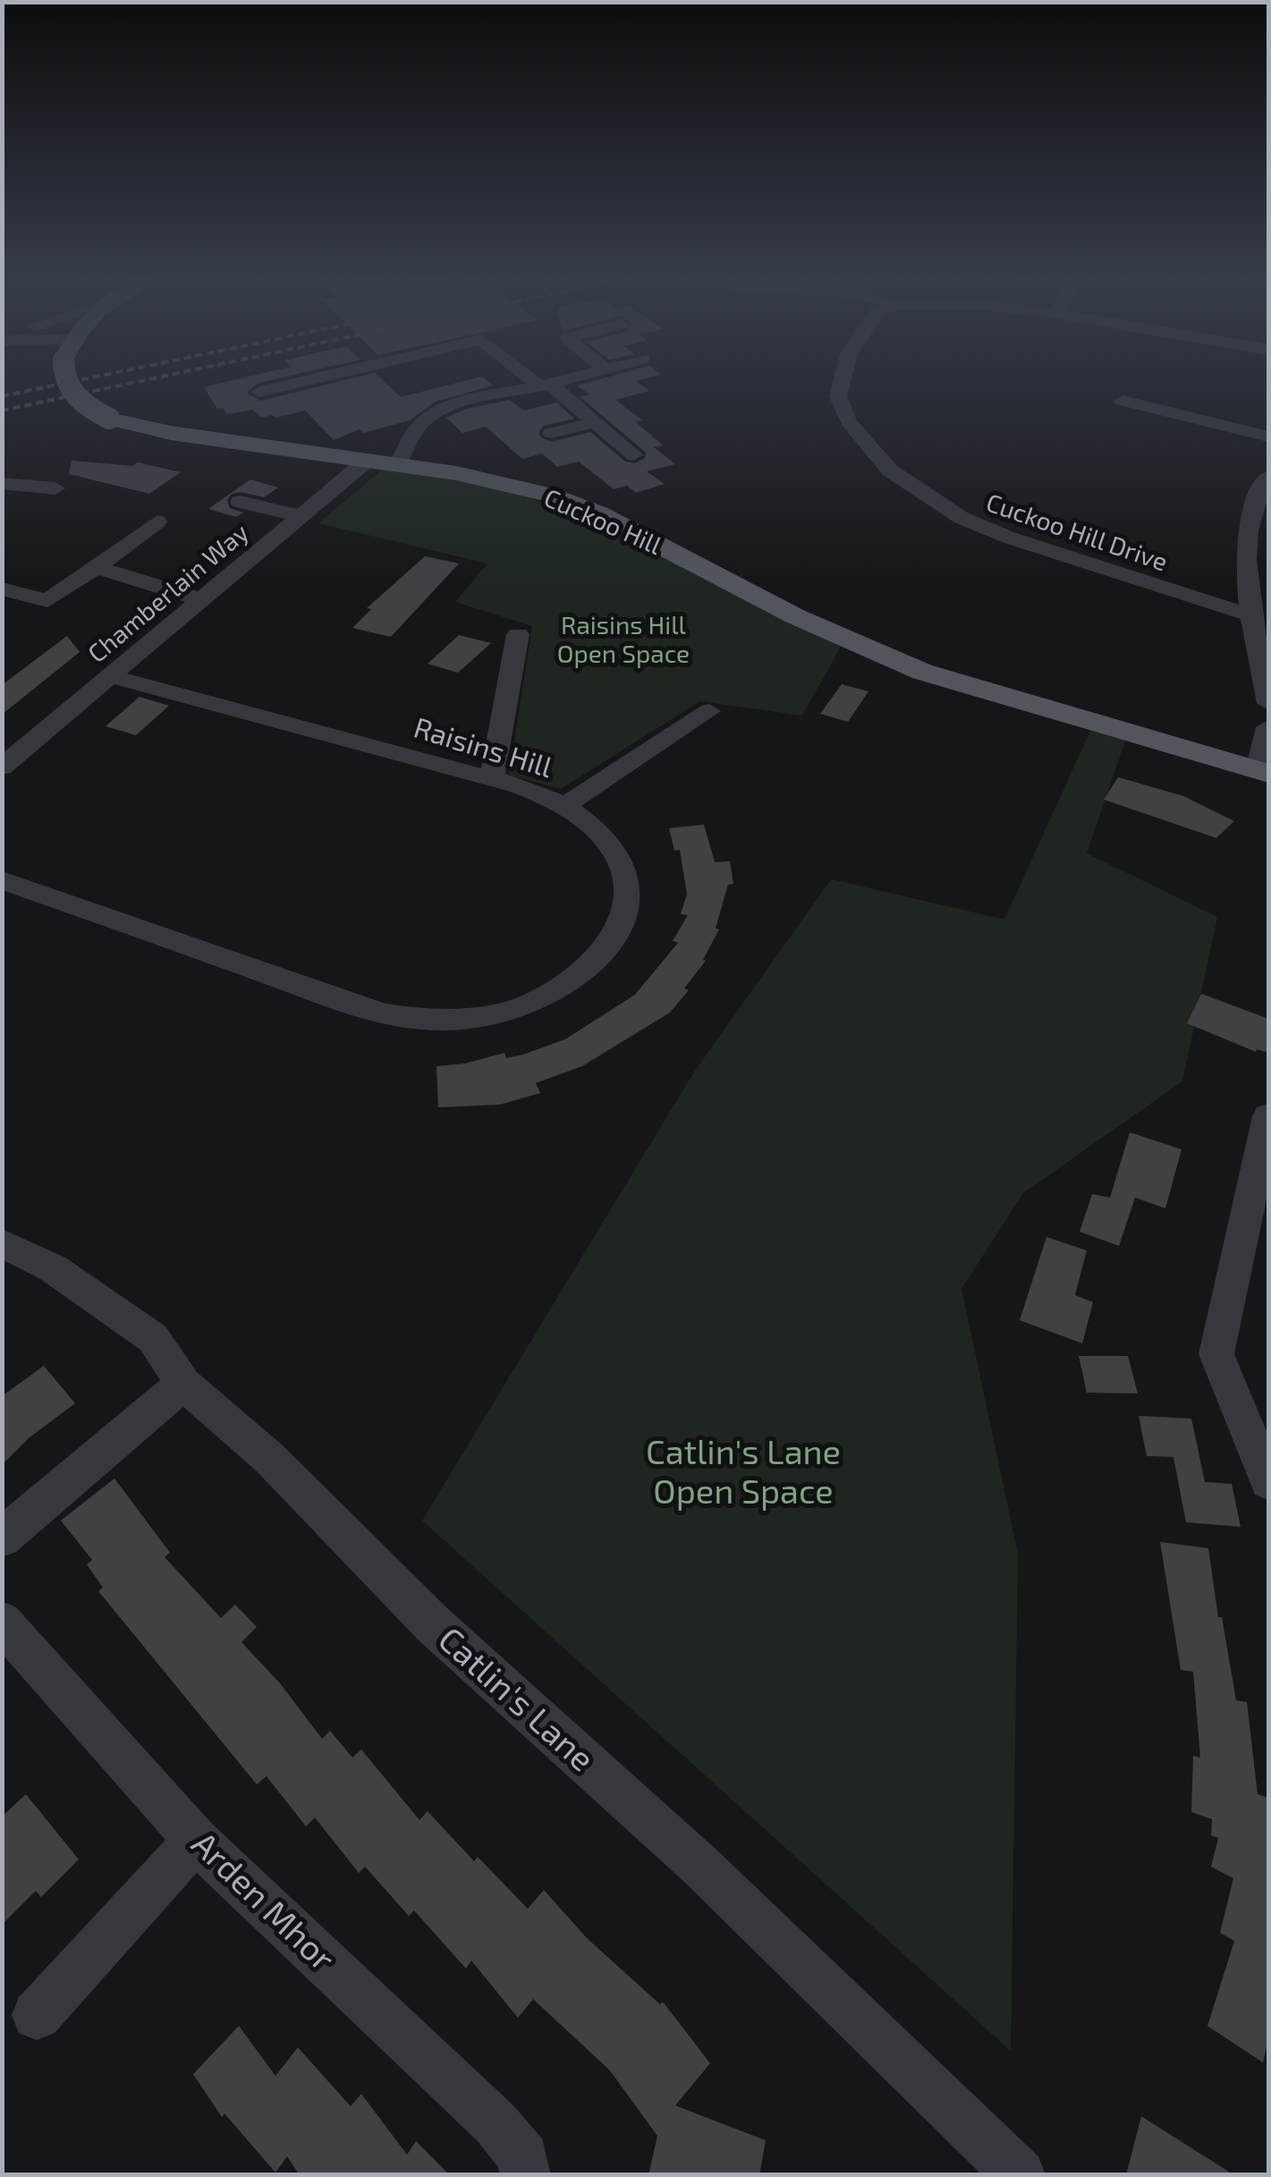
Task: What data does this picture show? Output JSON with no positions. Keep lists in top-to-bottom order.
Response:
{
  "streets": {
    "main road": ["Cuckoo Hill"],
    "street": [
      "Cuckoo Hill Drive",
      "Chamberlain Way",
      "Raisins Hill",
      "Catlin's Lane",
      "Arden Mhor"
    ]
  },
  "crossings": [
    ["Cuckoo Hill", "Chamberlain Way"],
    ["Chamberlain Way", "Raisins Hill"]
  ],
  "parks": ["Raisins Hill Open Space", "Catlin's Lane Open Space"]
}
